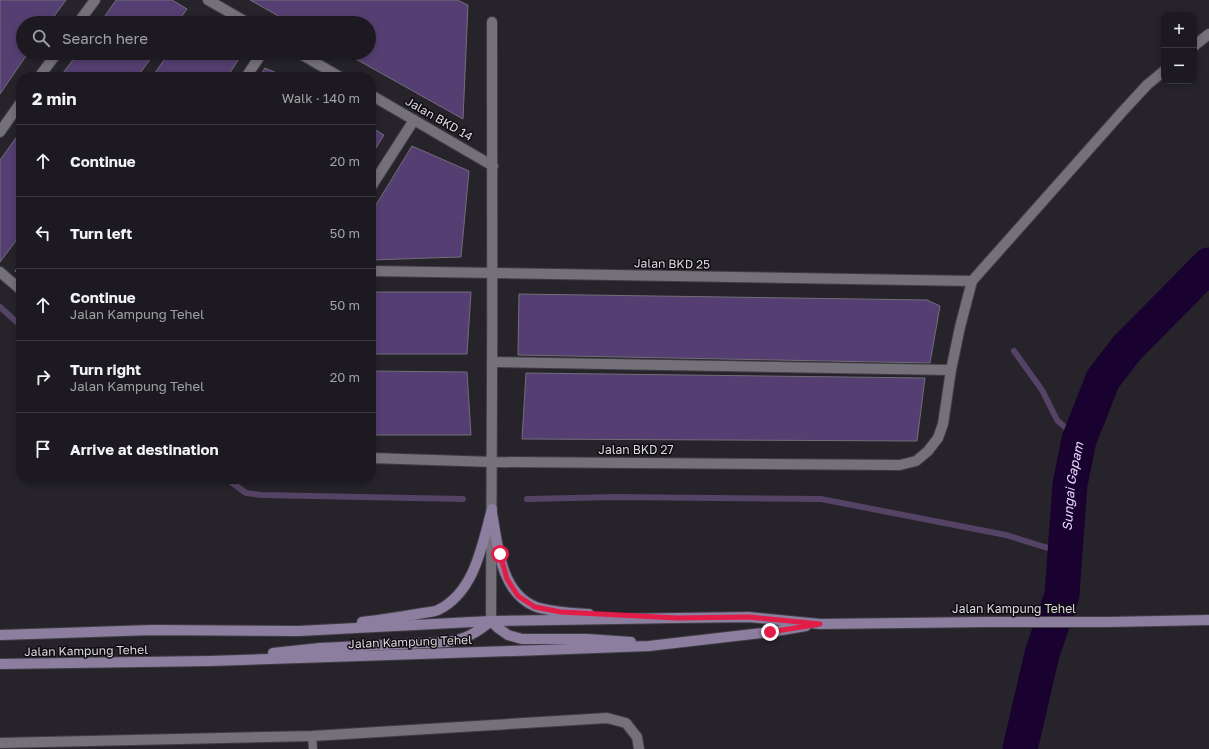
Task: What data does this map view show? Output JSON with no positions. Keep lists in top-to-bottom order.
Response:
{
  "streets": {
    "main road": ["Jalan Kampung Tehel"],
    "street": ["Jalan BKD 14", "Jalan BKD 25", "Jalan BKD 27"]
  },
  "crossings": [
    ["Jalan BKD 25", "Jalan BKD 27"]
  ],
  "water": ["Sungai Gapam"],
  "page": {
    "map_buttons": ["+", "−"],
    "search": "Search here",
    "heading": ["2 min", "Walk · 140 m"],
    "list": [
      ["Continue", "20 m"],
      ["Turn left", "50 m"],
      ["Continue", "Jalan Kampung Tehel", "50 m"],
      ["Turn right", "Jalan Kampung Tehel", "20 m"],
      "Arrive at destination"
    ]
  }
}
